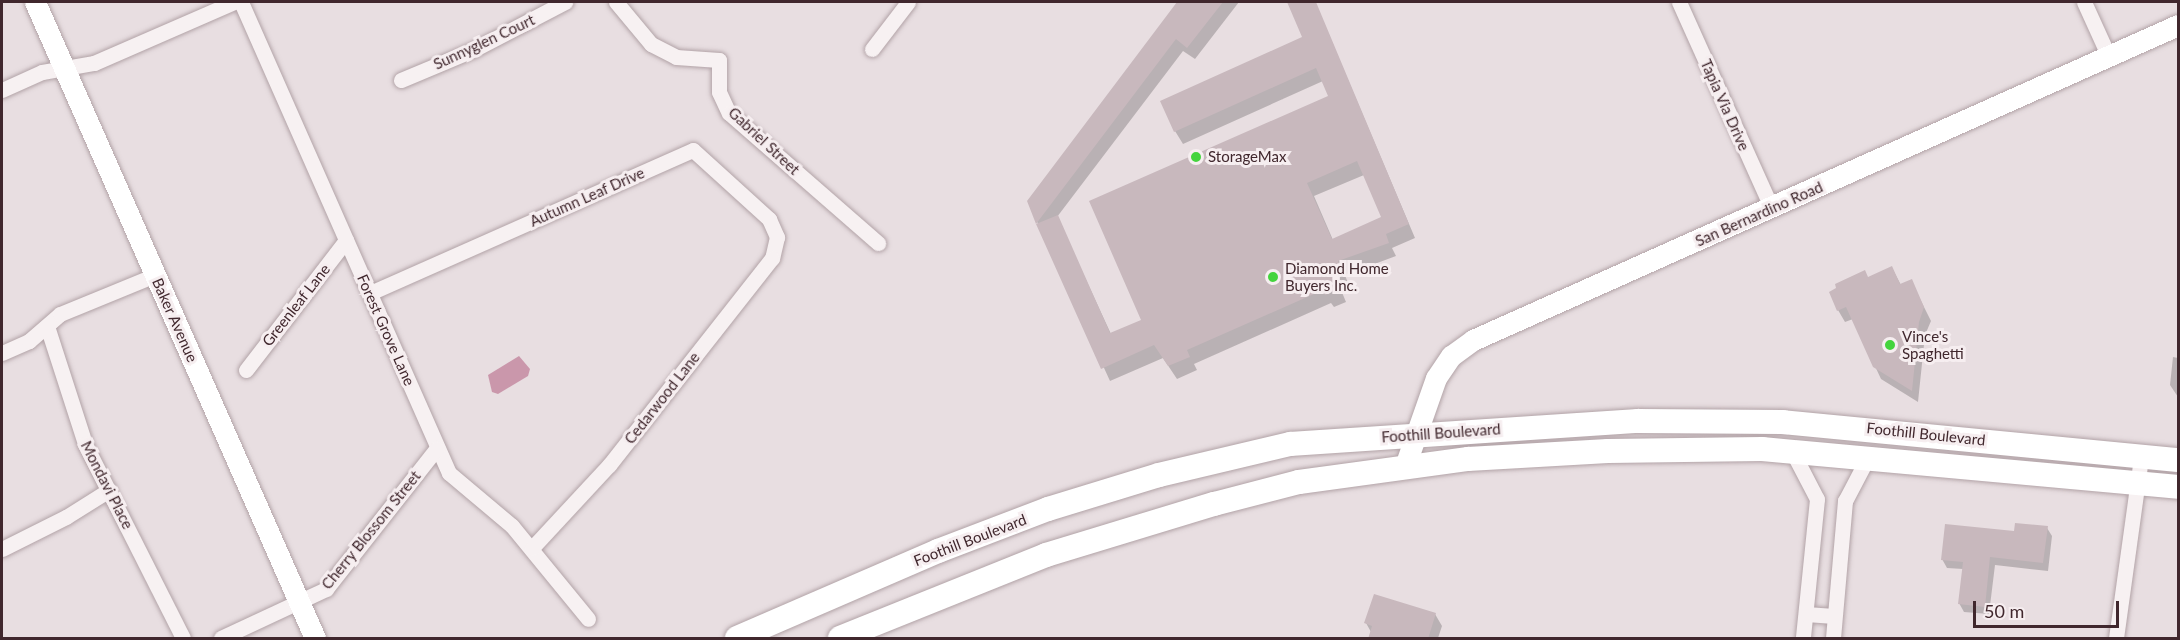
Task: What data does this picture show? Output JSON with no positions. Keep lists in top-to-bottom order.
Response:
{
  "streets": {
    "main road": ["Foothill Boulevard"],
    "street": [
      "Sunnyglen Court",
      "Tapia Via Drive",
      "Gabriel Street",
      "Autumn Leaf Drive",
      "San Bernardino Road",
      "Greenleaf Lane",
      "Baker Avenue",
      "Forest Grove Lane",
      "Cedarwood Lane",
      "Mondavi Place",
      "Cherry Blossom Street"
    ]
  },
  "crossings": [
    ["Tapia Via Drive", "San Bernardino Road"],
    ["Autumn Leaf Drive", "Forest Grove Lane"],
    ["Autumn Leaf Drive", "Cedarwood Lane"],
    ["San Bernardino Road", "Foothill Boulevard"],
    ["Greenleaf Lane", "Forest Grove Lane"],
    ["Baker Avenue", "Cherry Blossom Street"],
    ["Forest Grove Lane", "Cedarwood Lane"],
    ["Forest Grove Lane", "Cherry Blossom Street"]
  ],
  "places": ["StorageMax", "Diamond Home Buyers Inc.", "Vince's Spaghetti"],
  "scale_bar": "50 m"
}
